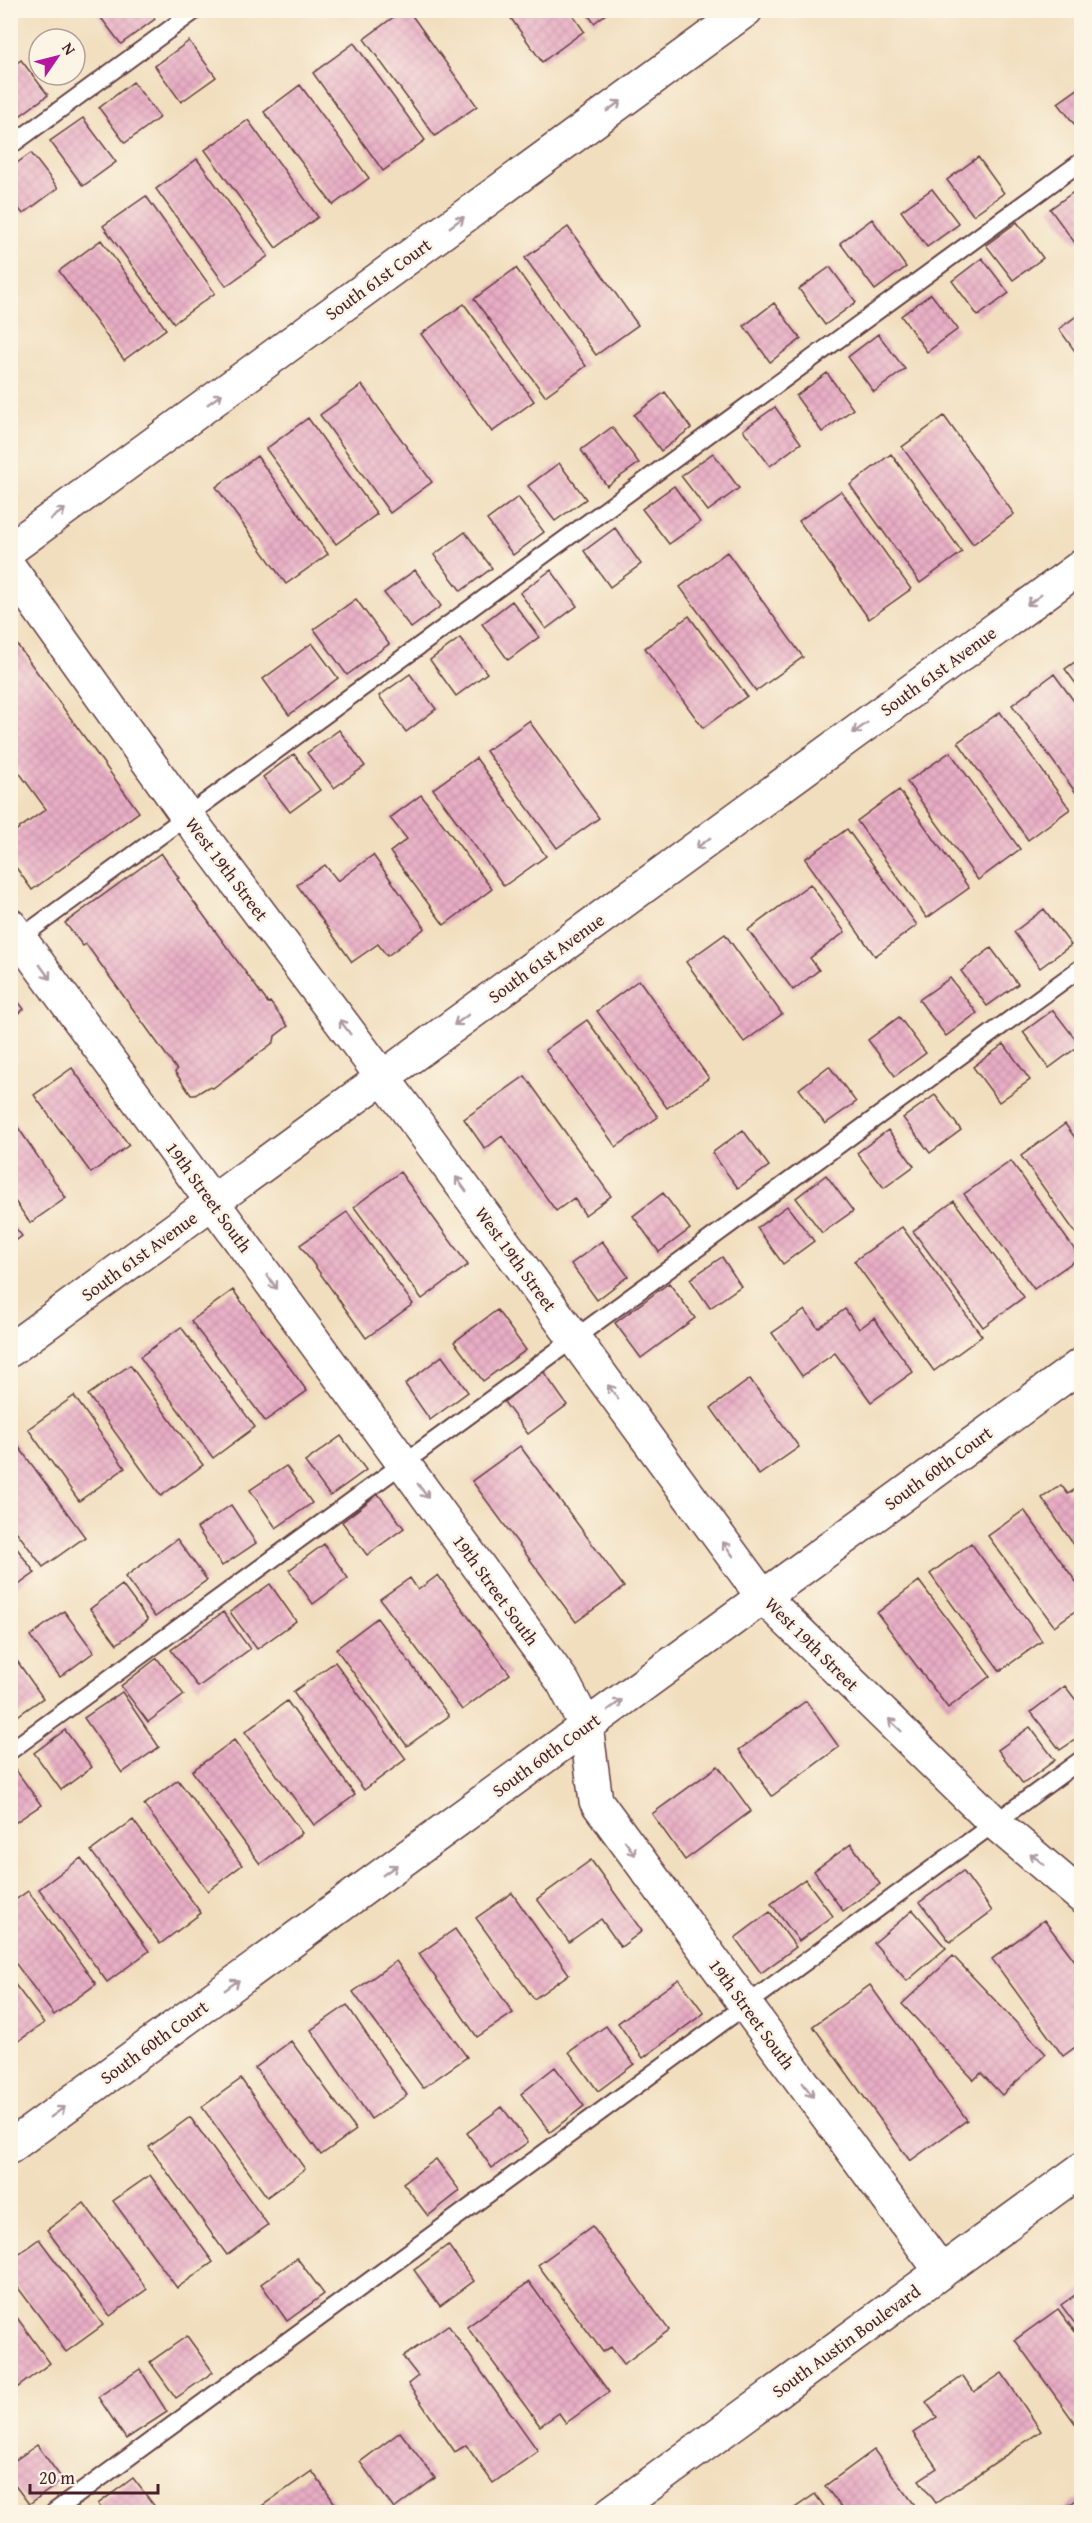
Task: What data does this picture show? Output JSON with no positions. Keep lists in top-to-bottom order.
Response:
{
  "streets": {
    "street": [
      "South 61st Court",
      "South 61st Avenue",
      "West 19th Street",
      "19th Street South",
      "South 60th Court",
      "South Austin Boulevard"
    ]
  },
  "crossings": [
    ["South 61st Avenue", "West 19th Street"],
    ["South 61st Avenue", "19th Street South"],
    ["West 19th Street", "South 60th Court"],
    ["19th Street South", "South 60th Court"],
    ["19th Street South", "South Austin Boulevard"]
  ],
  "one_way": [
    "South 61st Court",
    "South 61st Avenue",
    "West 19th Street",
    "19th Street South",
    "South 60th Court"
  ],
  "scale_bar": "20 m",
  "north": "top right"
}
